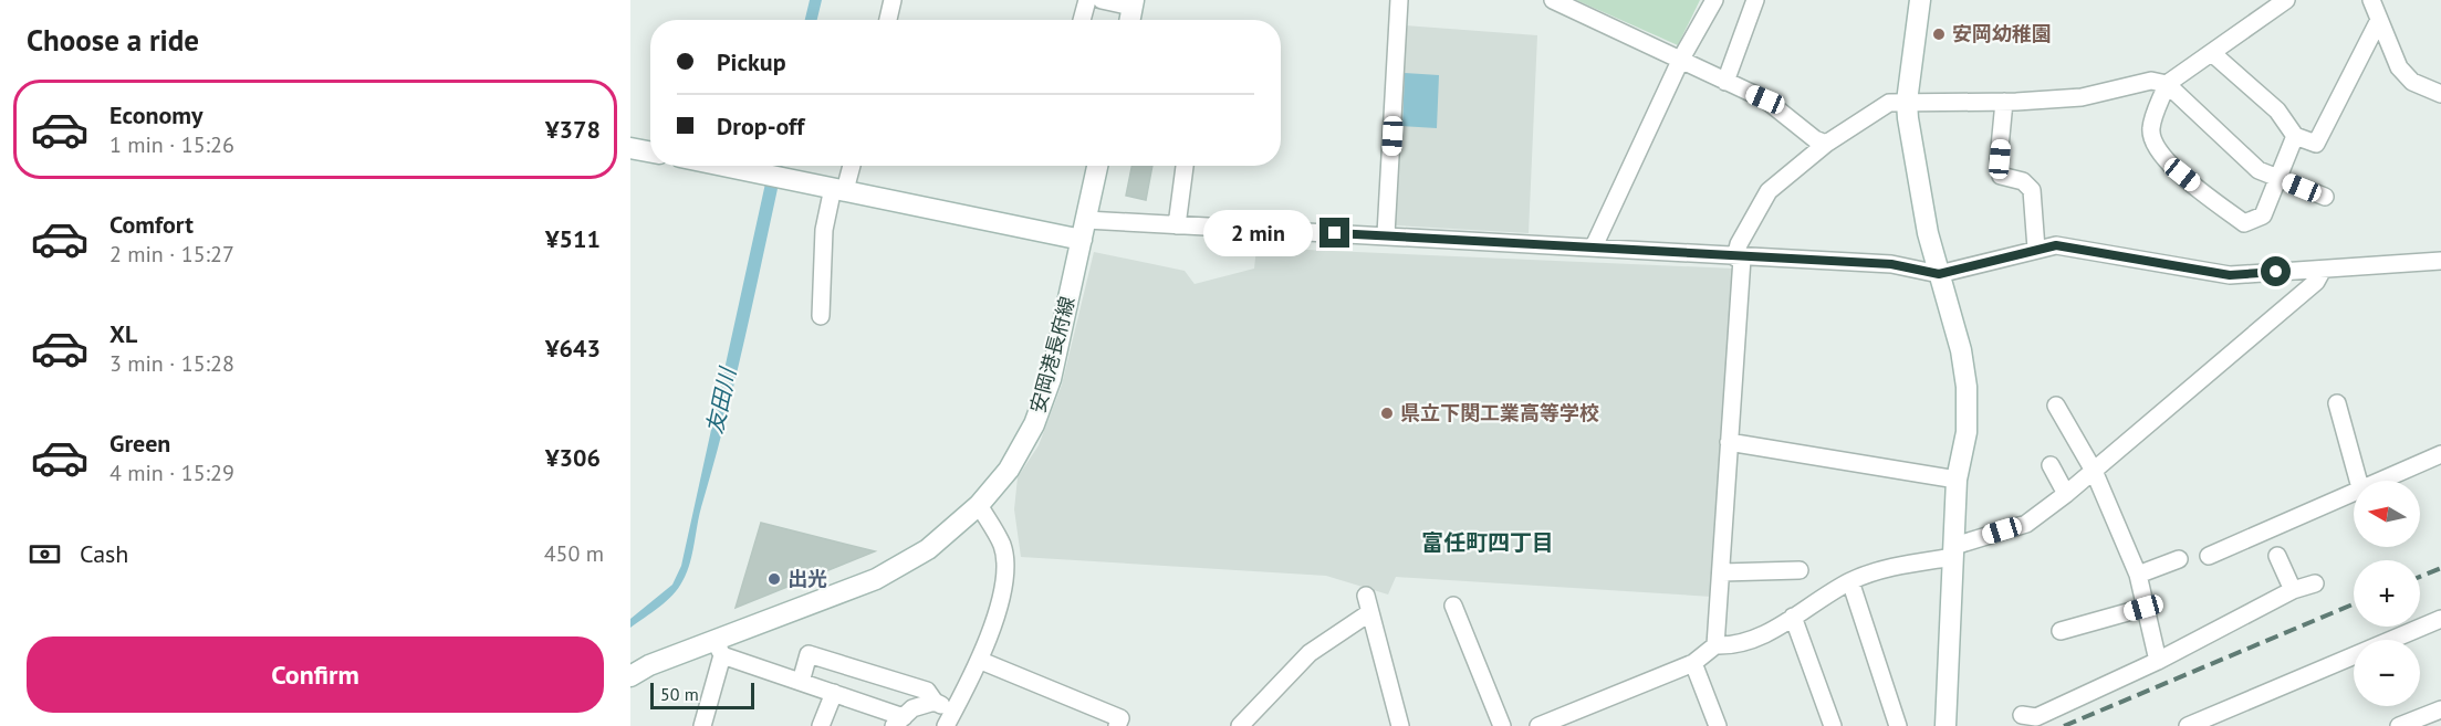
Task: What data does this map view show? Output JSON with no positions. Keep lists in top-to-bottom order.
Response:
{
  "streets": {
    "street": ["安岡港長府線"]
  },
  "districts": ["富任町四丁目"],
  "water": ["友田川"],
  "places": ["安岡幼稚園", "県立下関工業高等学校", "出光"],
  "scale_bar": "50 m",
  "north": "left",
  "page": {
    "heading": "Choose a ride",
    "banner": ["Pickup", "Drop-off"],
    "list": [
      {
        "name": "Economy",
        "note": "1 min · 15:26",
        "value": "¥378"
      },
      {
        "name": "Comfort",
        "note": "2 min · 15:27",
        "value": "¥511"
      },
      {
        "name": "XL",
        "note": "3 min · 15:28",
        "value": "¥643"
      },
      {
        "name": "Green",
        "note": "4 min · 15:29",
        "value": "¥306"
      }
    ],
    "bubble": "2 min",
    "map_buttons": ["+", "−"],
    "pay": ["Cash", "450 m"],
    "buttons": "Confirm",
    "scale": "50 m"
  }
}
